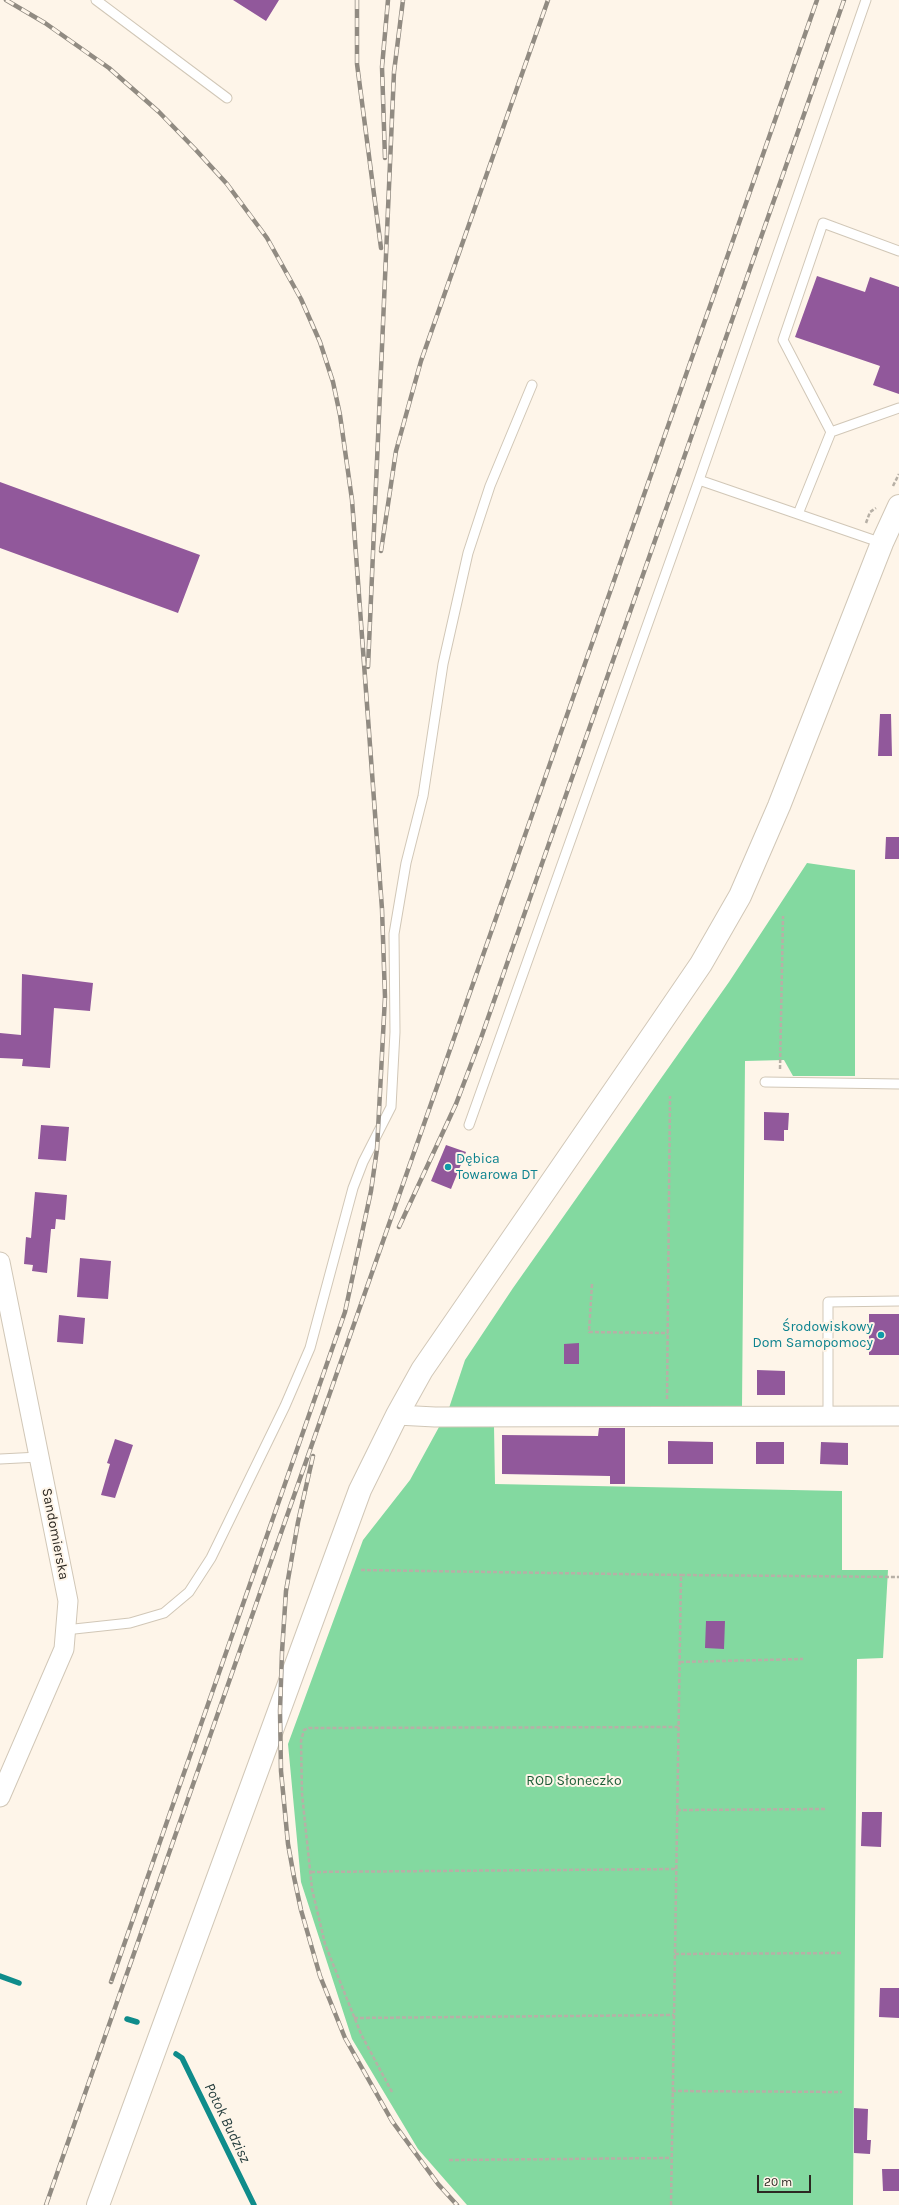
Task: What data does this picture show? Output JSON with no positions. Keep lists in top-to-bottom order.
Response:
{
  "streets": {
    "street": ["Sandomierska"]
  },
  "water": ["Potok Budzisz"],
  "parks": ["ROD Słoneczko"],
  "places": ["Dębica Towarowa DT", "Środowiskowy Dom Samopomocy"],
  "scale_bar": "20 m"
}
